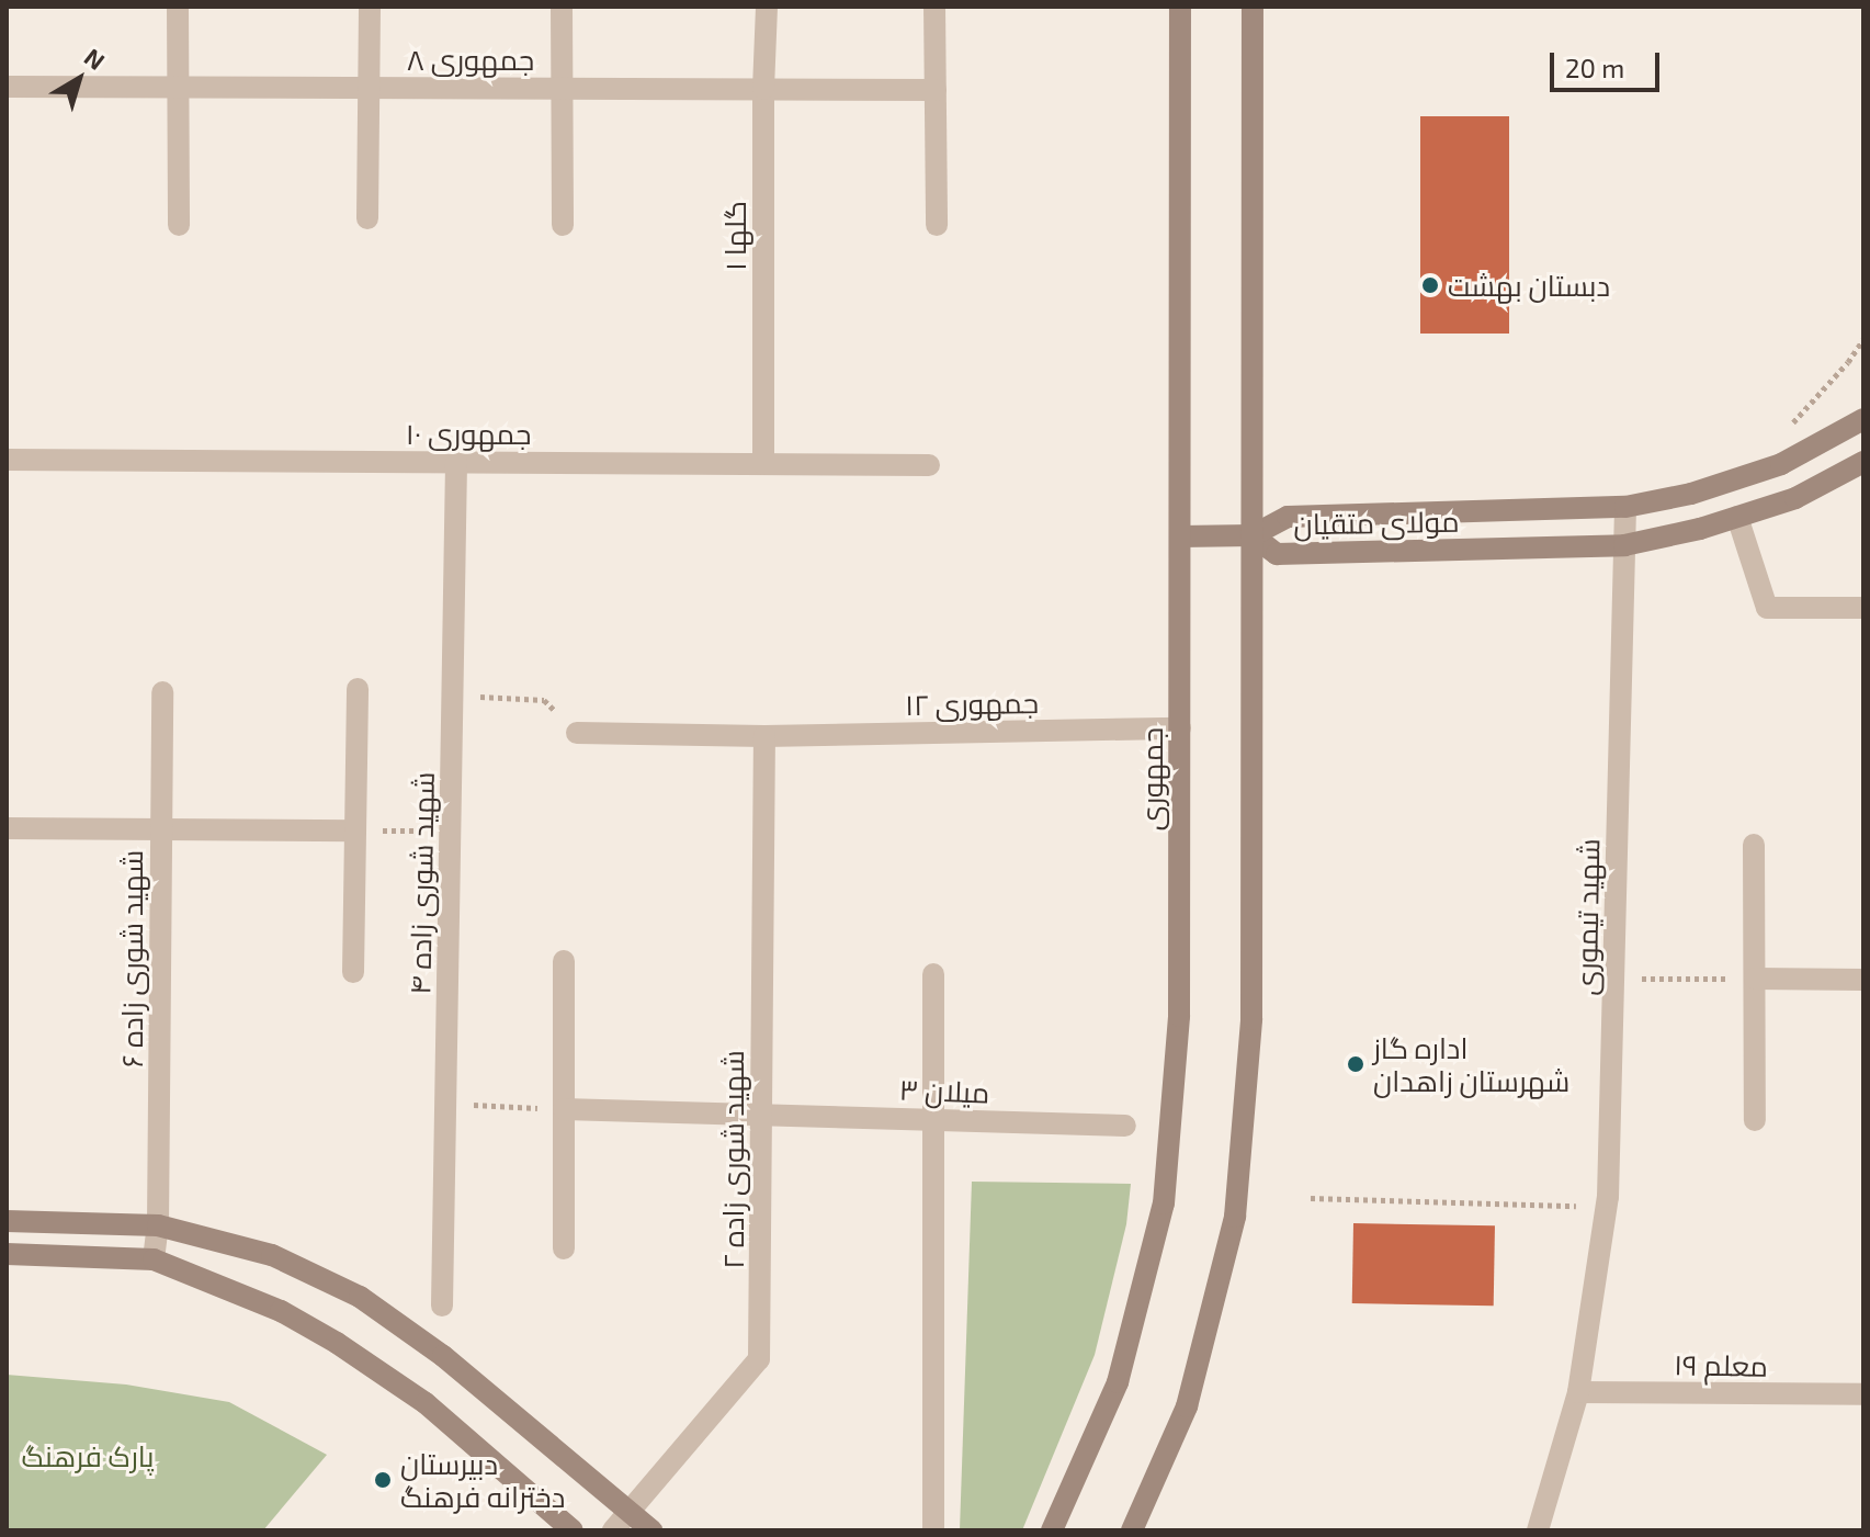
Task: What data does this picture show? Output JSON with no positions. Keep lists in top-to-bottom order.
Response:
{
  "streets": {
    "main road": ["مولای متقیان", "جمهوری"],
    "street": [
      "جمهوری ۸",
      "گلها ۱",
      "جمهوری ۱۰",
      "جمهوری ۱۲",
      "شهید شوری زاده ۴",
      "شهید تیموری",
      "شهید شوری زاده ۶",
      "میلان ۳",
      "شهید شوری زاده ۲",
      "معلم ۱۹"
    ]
  },
  "crossings": [
    ["جمهوری ۸", "گلها ۱"],
    ["گلها ۱", "جمهوری ۱۰"],
    ["جمهوری ۱۰", "شهید شوری زاده ۴"],
    ["مولای متقیان", "شهید تیموری"],
    ["جمهوری ۱۲", "جمهوری"],
    ["جمهوری ۱۲", "شهید شوری زاده ۲"],
    ["شهید تیموری", "معلم ۱۹"],
    ["میلان ۳", "شهید شوری زاده ۲"]
  ],
  "parks": ["پارک فرهنگ"],
  "places": ["دبستان بهشت", "اداره گاز شهرستان زاهدان", "دبیرستان دخترانه فرهنگ"],
  "scale_bar": "20 m",
  "north": "top right"
}
